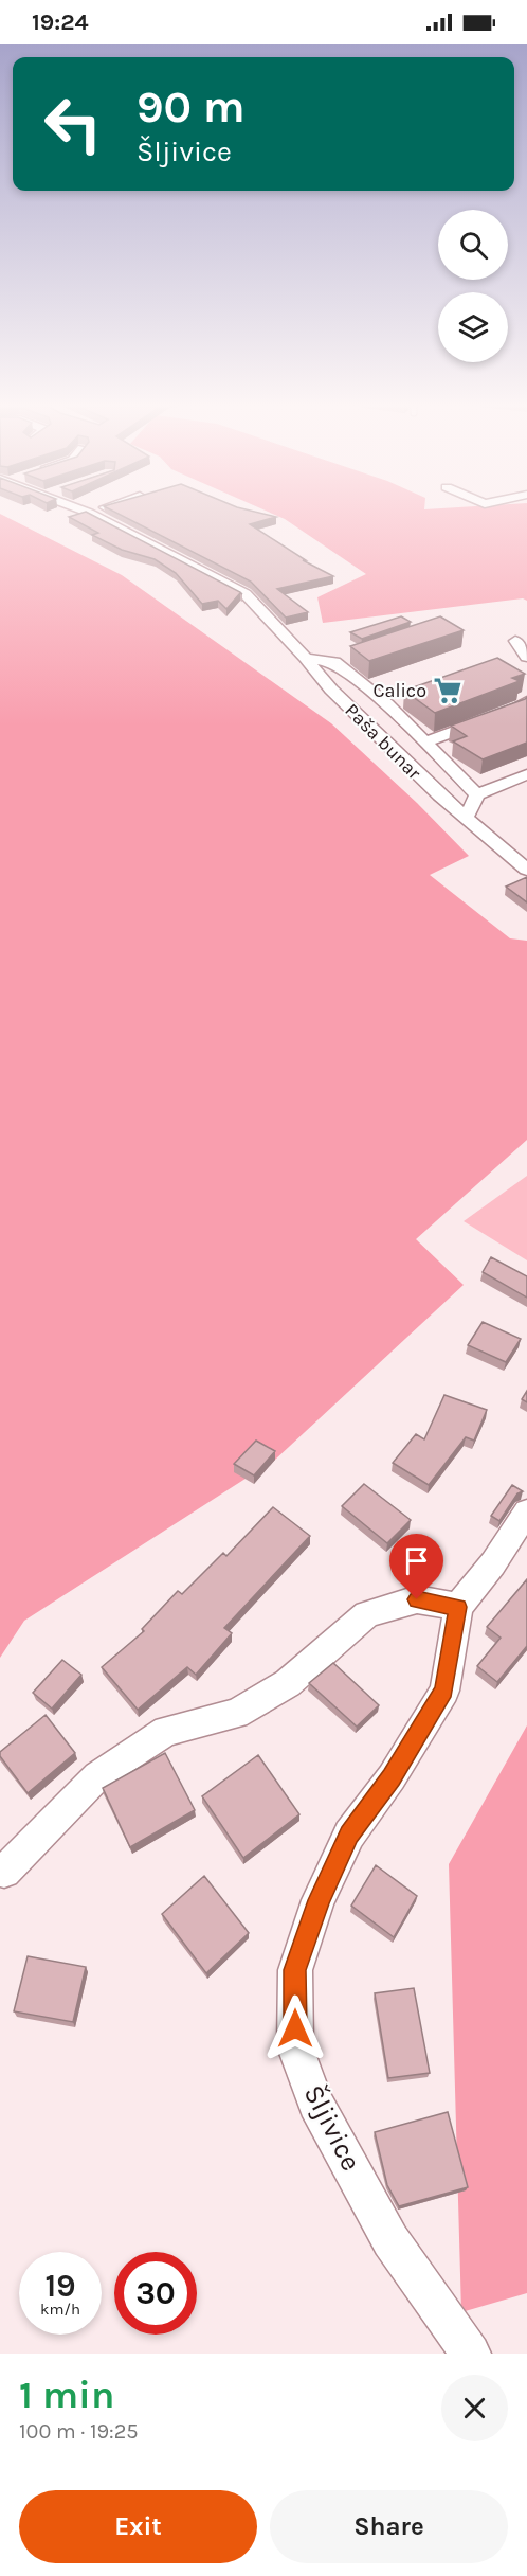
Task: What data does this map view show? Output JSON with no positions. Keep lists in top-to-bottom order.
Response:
{
  "streets": {
    "street": ["Paša bunar", "Šljivice"]
  },
  "places": {
    "supermarket": ["Calico"]
  },
  "page": {
    "status": "19:24",
    "turn": ["90 m", "Šljivice"],
    "speed": "19 km/h",
    "limit": "30",
    "heading": ["1 min", "100 m · 19:25"],
    "buttons": ["Exit", "Share"]
  }
}
